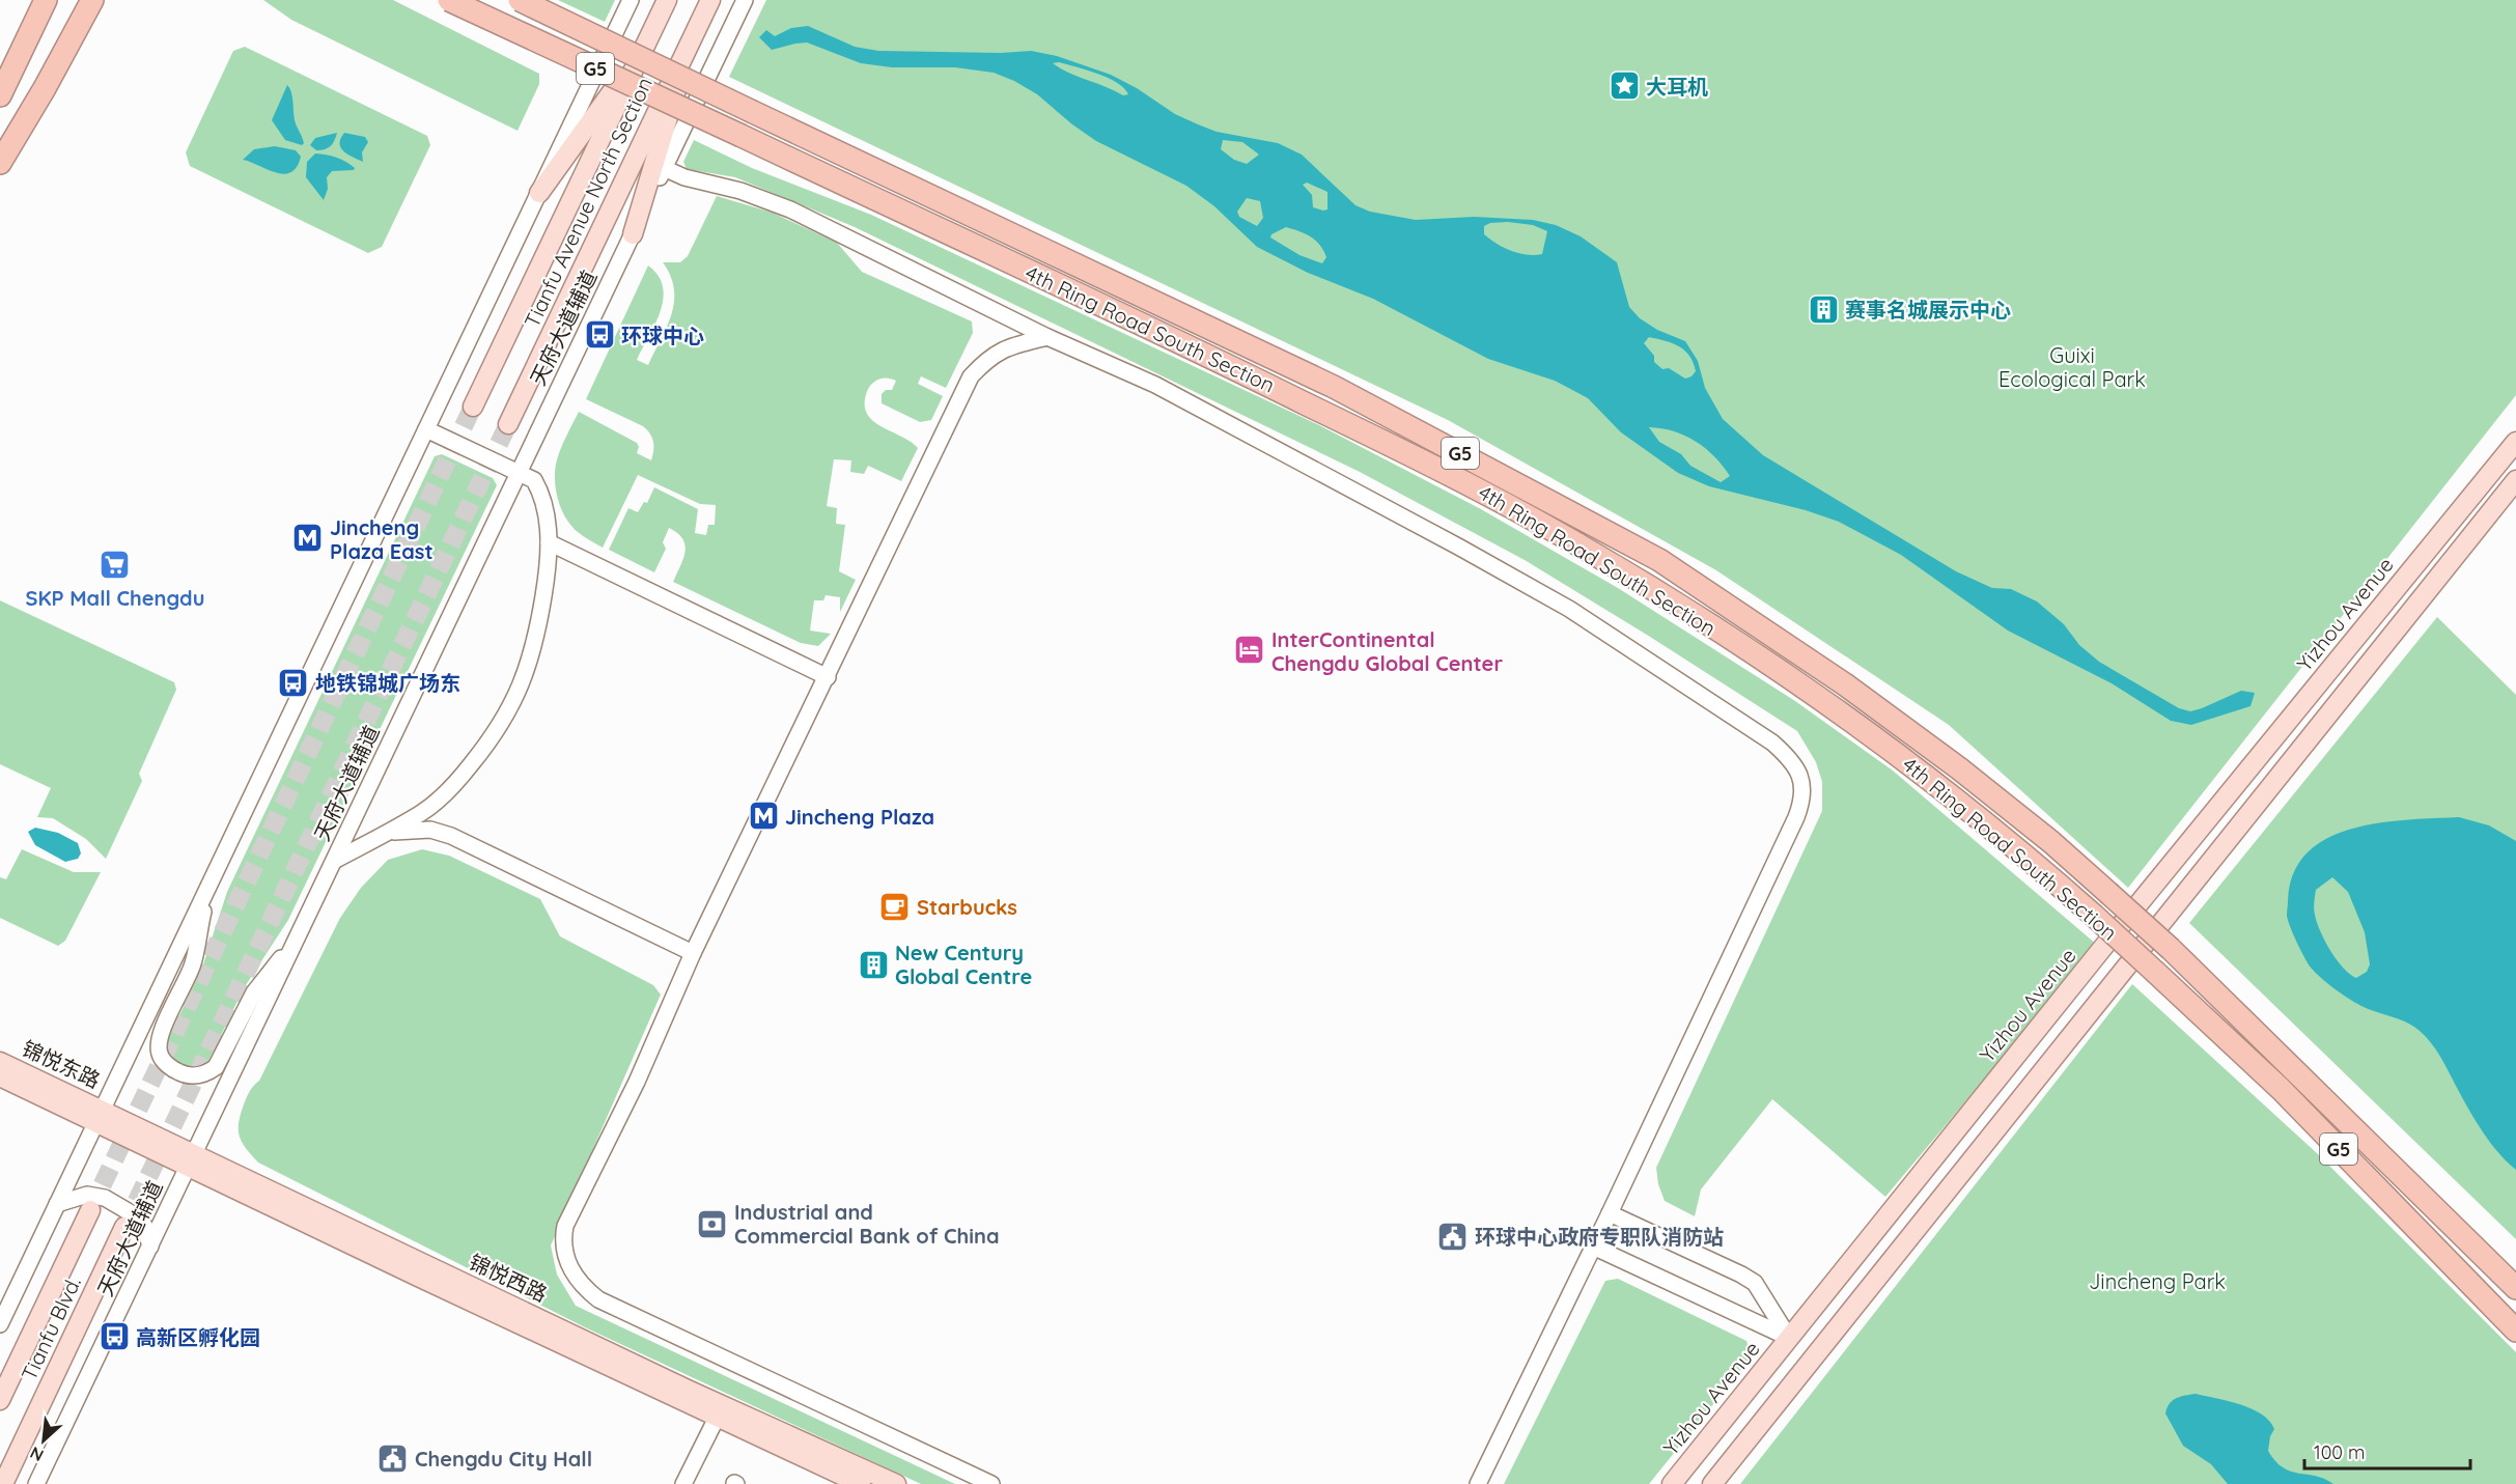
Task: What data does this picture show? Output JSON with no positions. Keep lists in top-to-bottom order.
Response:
{
  "streets": {
    "highway": ["G5", "4th Ring Road South Section"],
    "main road": [
      "Tianfu Avenue North Section",
      "Yizhou Avenue",
      "锦悦东路",
      "锦悦西路",
      "Tianfu Blvd."
    ],
    "street": ["天府大道辅道"]
  },
  "crossings": [
    ["天府大道辅道", "锦悦西路"],
    ["锦悦东路", "锦悦西路"]
  ],
  "parks": ["Guixi Ecological Park", "Jincheng Park"],
  "places": {
    "place": ["大耳机"],
    "building": ["赛事名城展示中心", "New Century Global Centre"],
    "bus stop": ["环球中心", "地铁锦城广场东", "高新区孵化园"],
    "metro station": ["Jincheng Plaza East", "Jincheng Plaza"],
    "supermarket": ["SKP Mall Chengdu"],
    "hotel": ["InterContinental Chengdu Global Center"],
    "cafe": ["Starbucks"],
    "bank": ["Industrial and Commercial Bank of China"],
    "public building": ["环球中心政府专职队消防站", "Chengdu City Hall"]
  },
  "scale_bar": "100 m",
  "north": "bottom left"
}
